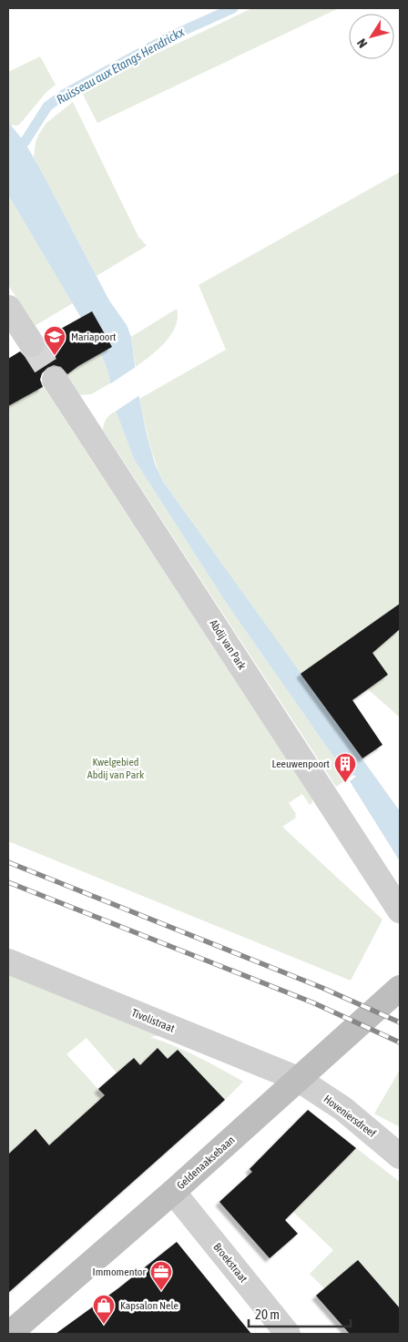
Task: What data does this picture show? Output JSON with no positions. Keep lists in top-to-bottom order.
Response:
{
  "streets": {
    "street": [
      "Abdij van Park",
      "Tivolistraat",
      "Hoveniersdreef",
      "Geldenaaksebaan",
      "Broekstraat"
    ]
  },
  "crossings": [
    ["Tivolistraat", "Hoveniersdreef"],
    ["Tivolistraat", "Geldenaaksebaan"],
    ["Hoveniersdreef", "Geldenaaksebaan"],
    ["Geldenaaksebaan", "Broekstraat"]
  ],
  "water": ["Ruisseau aux Etangs Hendrickx"],
  "parks": ["Kwelgebied Abdij van Park"],
  "places": {
    "school or university": ["Mariapoort"],
    "building": ["Leeuwenpoort"],
    "office": ["Immomentor"],
    "shop": ["Kapsalon Nele"]
  },
  "scale_bar": "20 m",
  "north": "bottom left"
}
